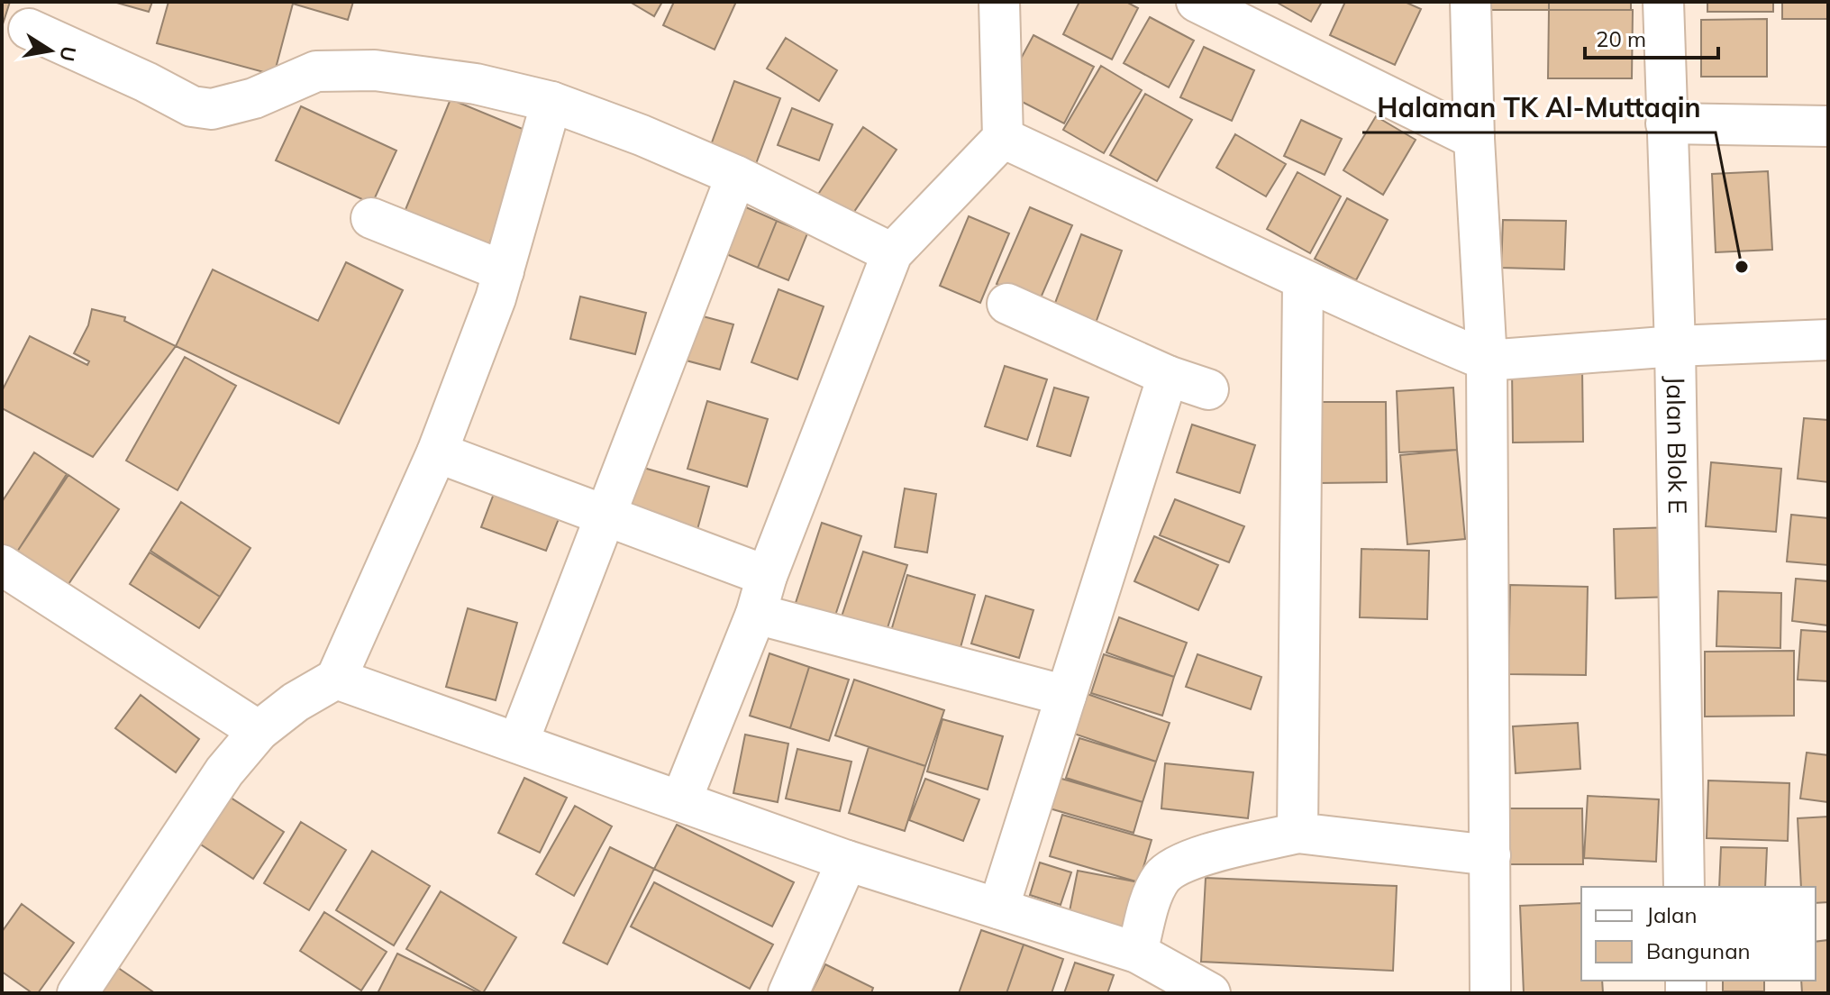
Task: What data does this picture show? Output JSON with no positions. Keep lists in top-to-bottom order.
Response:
{
  "streets": {
    "street": ["Jalan Blok E"]
  },
  "places": ["Halaman TK Al-Muttaqin"],
  "legend": ["Jalan", "Bangunan"],
  "scale_bar": "20 m",
  "north": "right"
}
